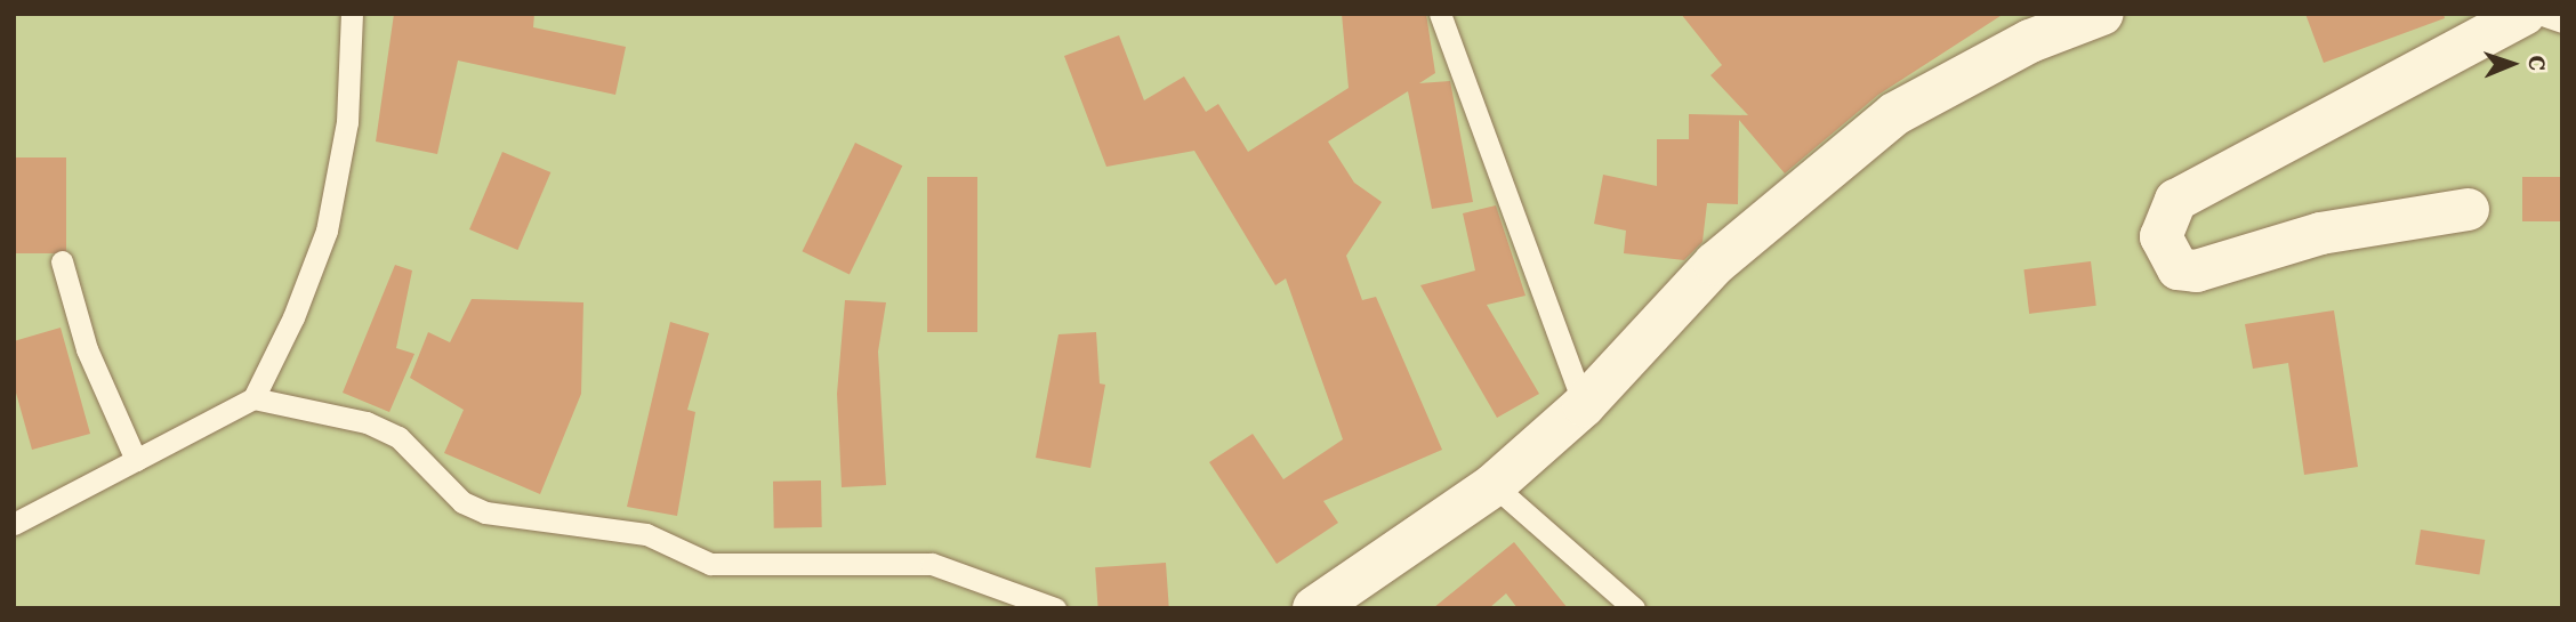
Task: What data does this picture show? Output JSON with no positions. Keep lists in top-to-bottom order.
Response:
{
  "north": "right"
}
